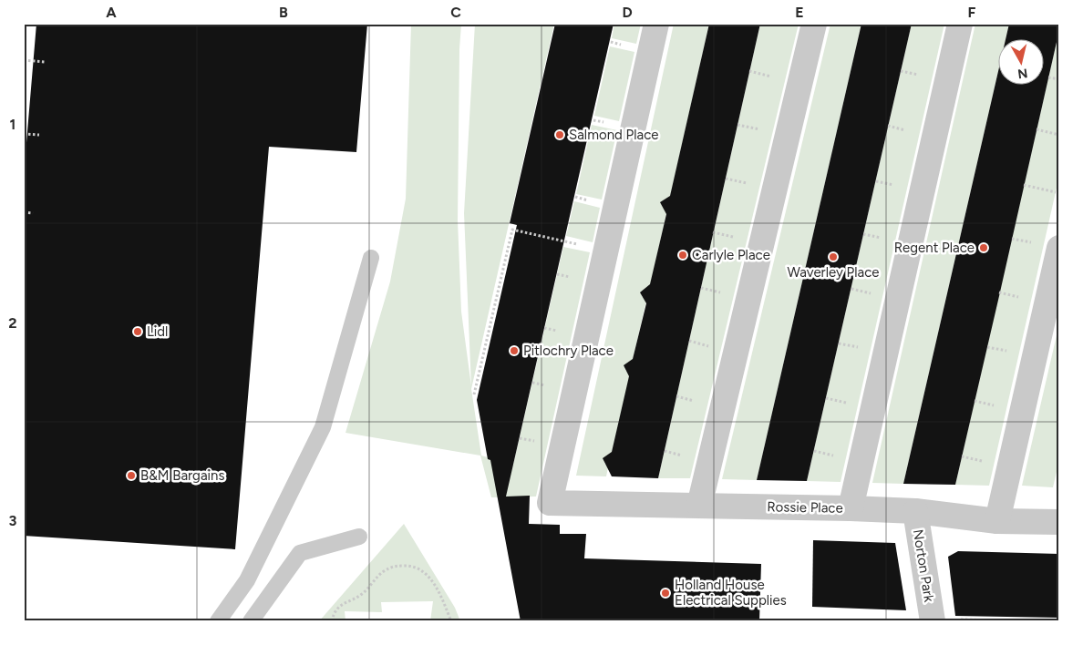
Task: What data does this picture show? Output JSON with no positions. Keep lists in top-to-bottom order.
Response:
{
  "streets": {
    "street": ["Rossie Place", "Norton Park"]
  },
  "crossings": [
    ["Rossie Place", "Norton Park"]
  ],
  "places": [
    "Salmond Place",
    "Regent Place",
    "Carlyle Place",
    "Waverley Place",
    "Lidl",
    "Pitlochry Place",
    "B&M Bargains",
    "Holland House Electrical Supplies"
  ],
  "north": "bottom",
  "grid": {
    "columns": [
      "A",
      "B",
      "C",
      "D",
      "E",
      "F"
    ],
    "rows": ["1", "2", "3"]
  }
}
